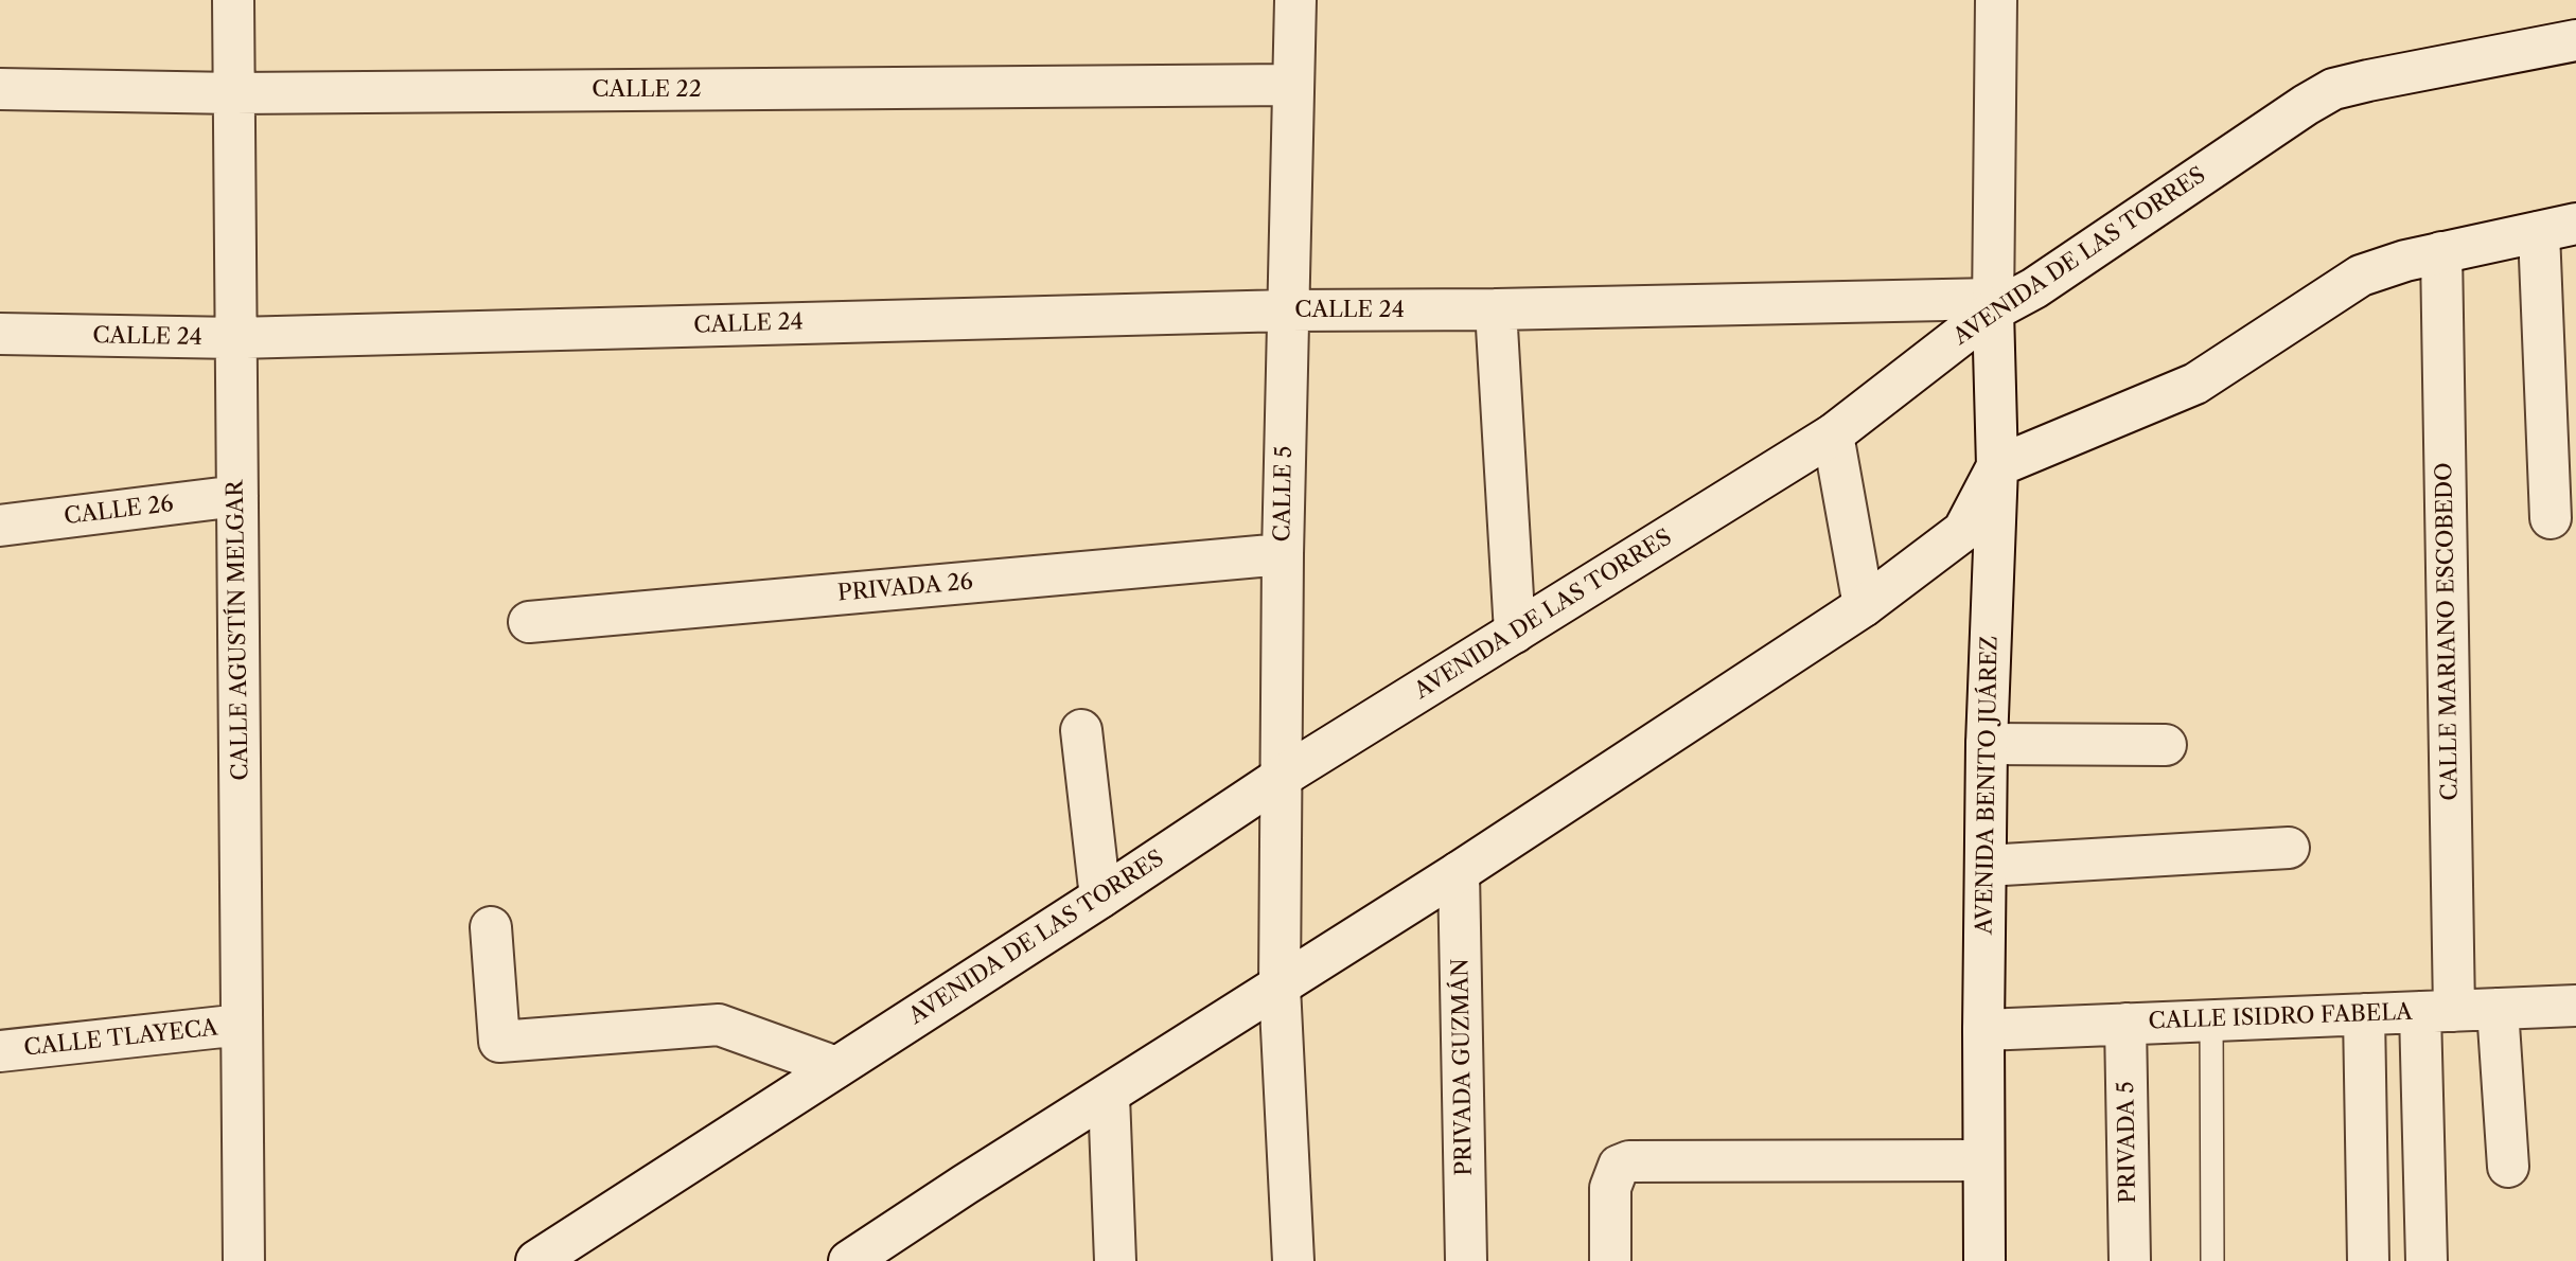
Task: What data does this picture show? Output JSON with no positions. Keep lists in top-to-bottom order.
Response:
{
  "streets": {
    "street": [
      "CALLE 22",
      "AVENIDA DE LAS TORRES",
      "CALLE 24",
      "CALLE 5",
      "CALLE 26",
      "PRIVADA 26",
      "CALLE AGUSTÍN MELGAR",
      "CALLE MARIANO ESCOBEDO",
      "AVENIDA BENITO JUÁREZ",
      "CALLE ISIDRO FABELA",
      "CALLE TLAYECA",
      "PRIVADA GUZMÁN",
      "PRIVADA 5"
    ]
  },
  "crossings": [
    ["CALLE 22", "CALLE 5"],
    ["CALLE 22", "CALLE AGUSTÍN MELGAR"],
    ["AVENIDA DE LAS TORRES", "CALLE 24"],
    ["AVENIDA DE LAS TORRES", "CALLE 5"],
    ["AVENIDA DE LAS TORRES", "AVENIDA BENITO JUÁREZ"],
    ["CALLE 24", "CALLE 5"],
    ["CALLE 24", "CALLE AGUSTÍN MELGAR"],
    ["CALLE 24", "AVENIDA BENITO JUÁREZ"],
    ["CALLE 5", "PRIVADA 26"],
    ["CALLE 26", "CALLE AGUSTÍN MELGAR"],
    ["CALLE AGUSTÍN MELGAR", "CALLE TLAYECA"],
    ["CALLE MARIANO ESCOBEDO", "CALLE ISIDRO FABELA"],
    ["AVENIDA BENITO JUÁREZ", "CALLE ISIDRO FABELA"],
    ["CALLE ISIDRO FABELA", "PRIVADA 5"]
  ]
}
